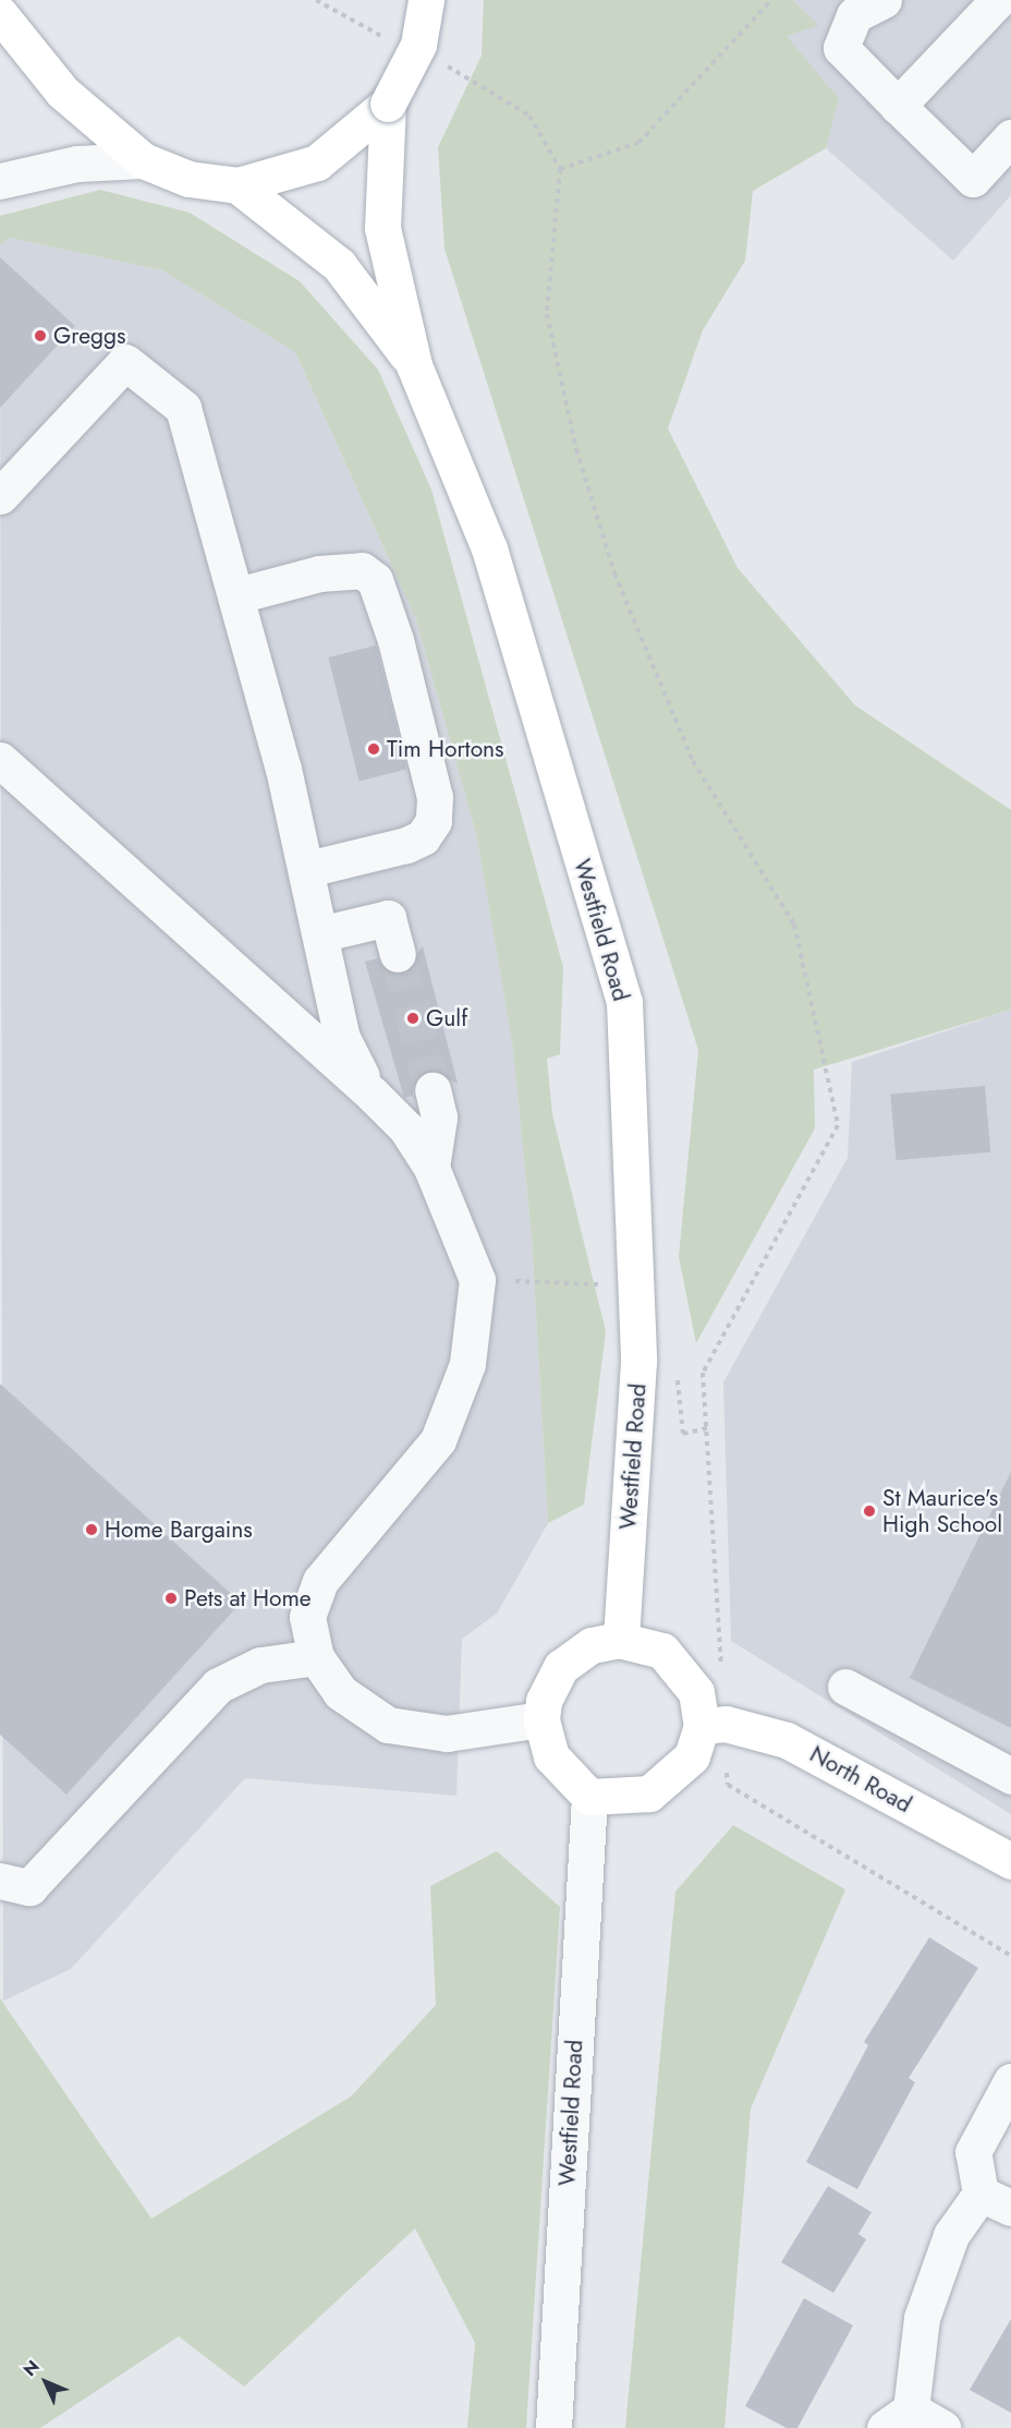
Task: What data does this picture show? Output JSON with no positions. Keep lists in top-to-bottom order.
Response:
{
  "streets": {
    "main road": ["Westfield Road", "North Road"]
  },
  "crossings": [
    ["Westfield Road", "North Road"]
  ],
  "places": [
    "Greggs",
    "Tim Hortons",
    "Gulf",
    "St Maurice's High School",
    "Home Bargains",
    "Pets at Home"
  ],
  "north": "top left"
}
